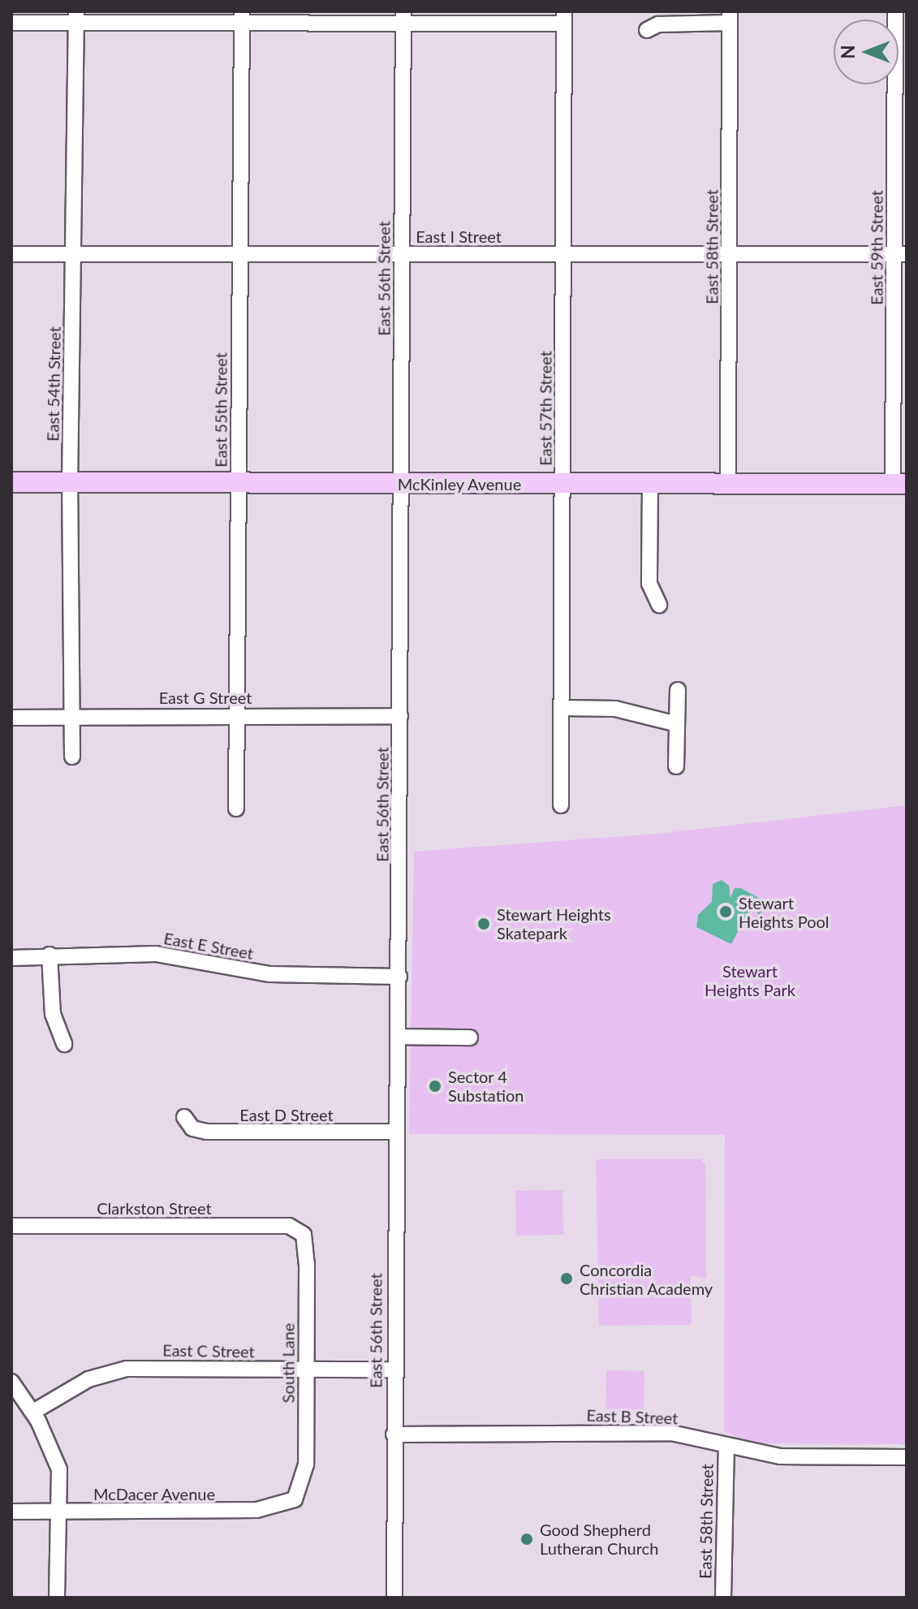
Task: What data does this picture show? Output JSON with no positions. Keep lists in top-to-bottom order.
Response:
{
  "streets": {
    "main road": ["McKinley Avenue"],
    "street": [
      "East I Street",
      "East 58th Street",
      "East 59th Street",
      "East 56th Street",
      "East 54th Street",
      "East 57th Street",
      "East 55th Street",
      "East G Street",
      "East E Street",
      "East D Street",
      "Clarkston Street",
      "East C Street",
      "South Lane",
      "East B Street",
      "McDacer Avenue"
    ]
  },
  "crossings": [
    ["East I Street", "East 58th Street"],
    ["East I Street", "East 59th Street"],
    ["East I Street", "East 56th Street"],
    ["East I Street", "East 54th Street"],
    ["East I Street", "East 57th Street"],
    ["East I Street", "East 55th Street"],
    ["East 58th Street", "McKinley Avenue"],
    ["East 58th Street", "East B Street"],
    ["East 59th Street", "McKinley Avenue"],
    ["East 56th Street", "McKinley Avenue"],
    ["East 56th Street", "East G Street"],
    ["East 56th Street", "East E Street"],
    ["East 56th Street", "East D Street"],
    ["East 56th Street", "East C Street"],
    ["East 56th Street", "East B Street"],
    ["East 54th Street", "McKinley Avenue"],
    ["East 54th Street", "East G Street"],
    ["East 57th Street", "McKinley Avenue"],
    ["East 55th Street", "McKinley Avenue"],
    ["East 55th Street", "East G Street"],
    ["Clarkston Street", "South Lane"],
    ["East C Street", "South Lane"],
    ["South Lane", "McDacer Avenue"]
  ],
  "parks": ["Stewart Heights Park"],
  "places": [
    "Stewart Heights Pool",
    "Stewart Heights Skatepark",
    "Sector 4 Substation",
    "Concordia Christian Academy",
    "Good Shepherd Lutheran Church"
  ],
  "north": "left"
}
